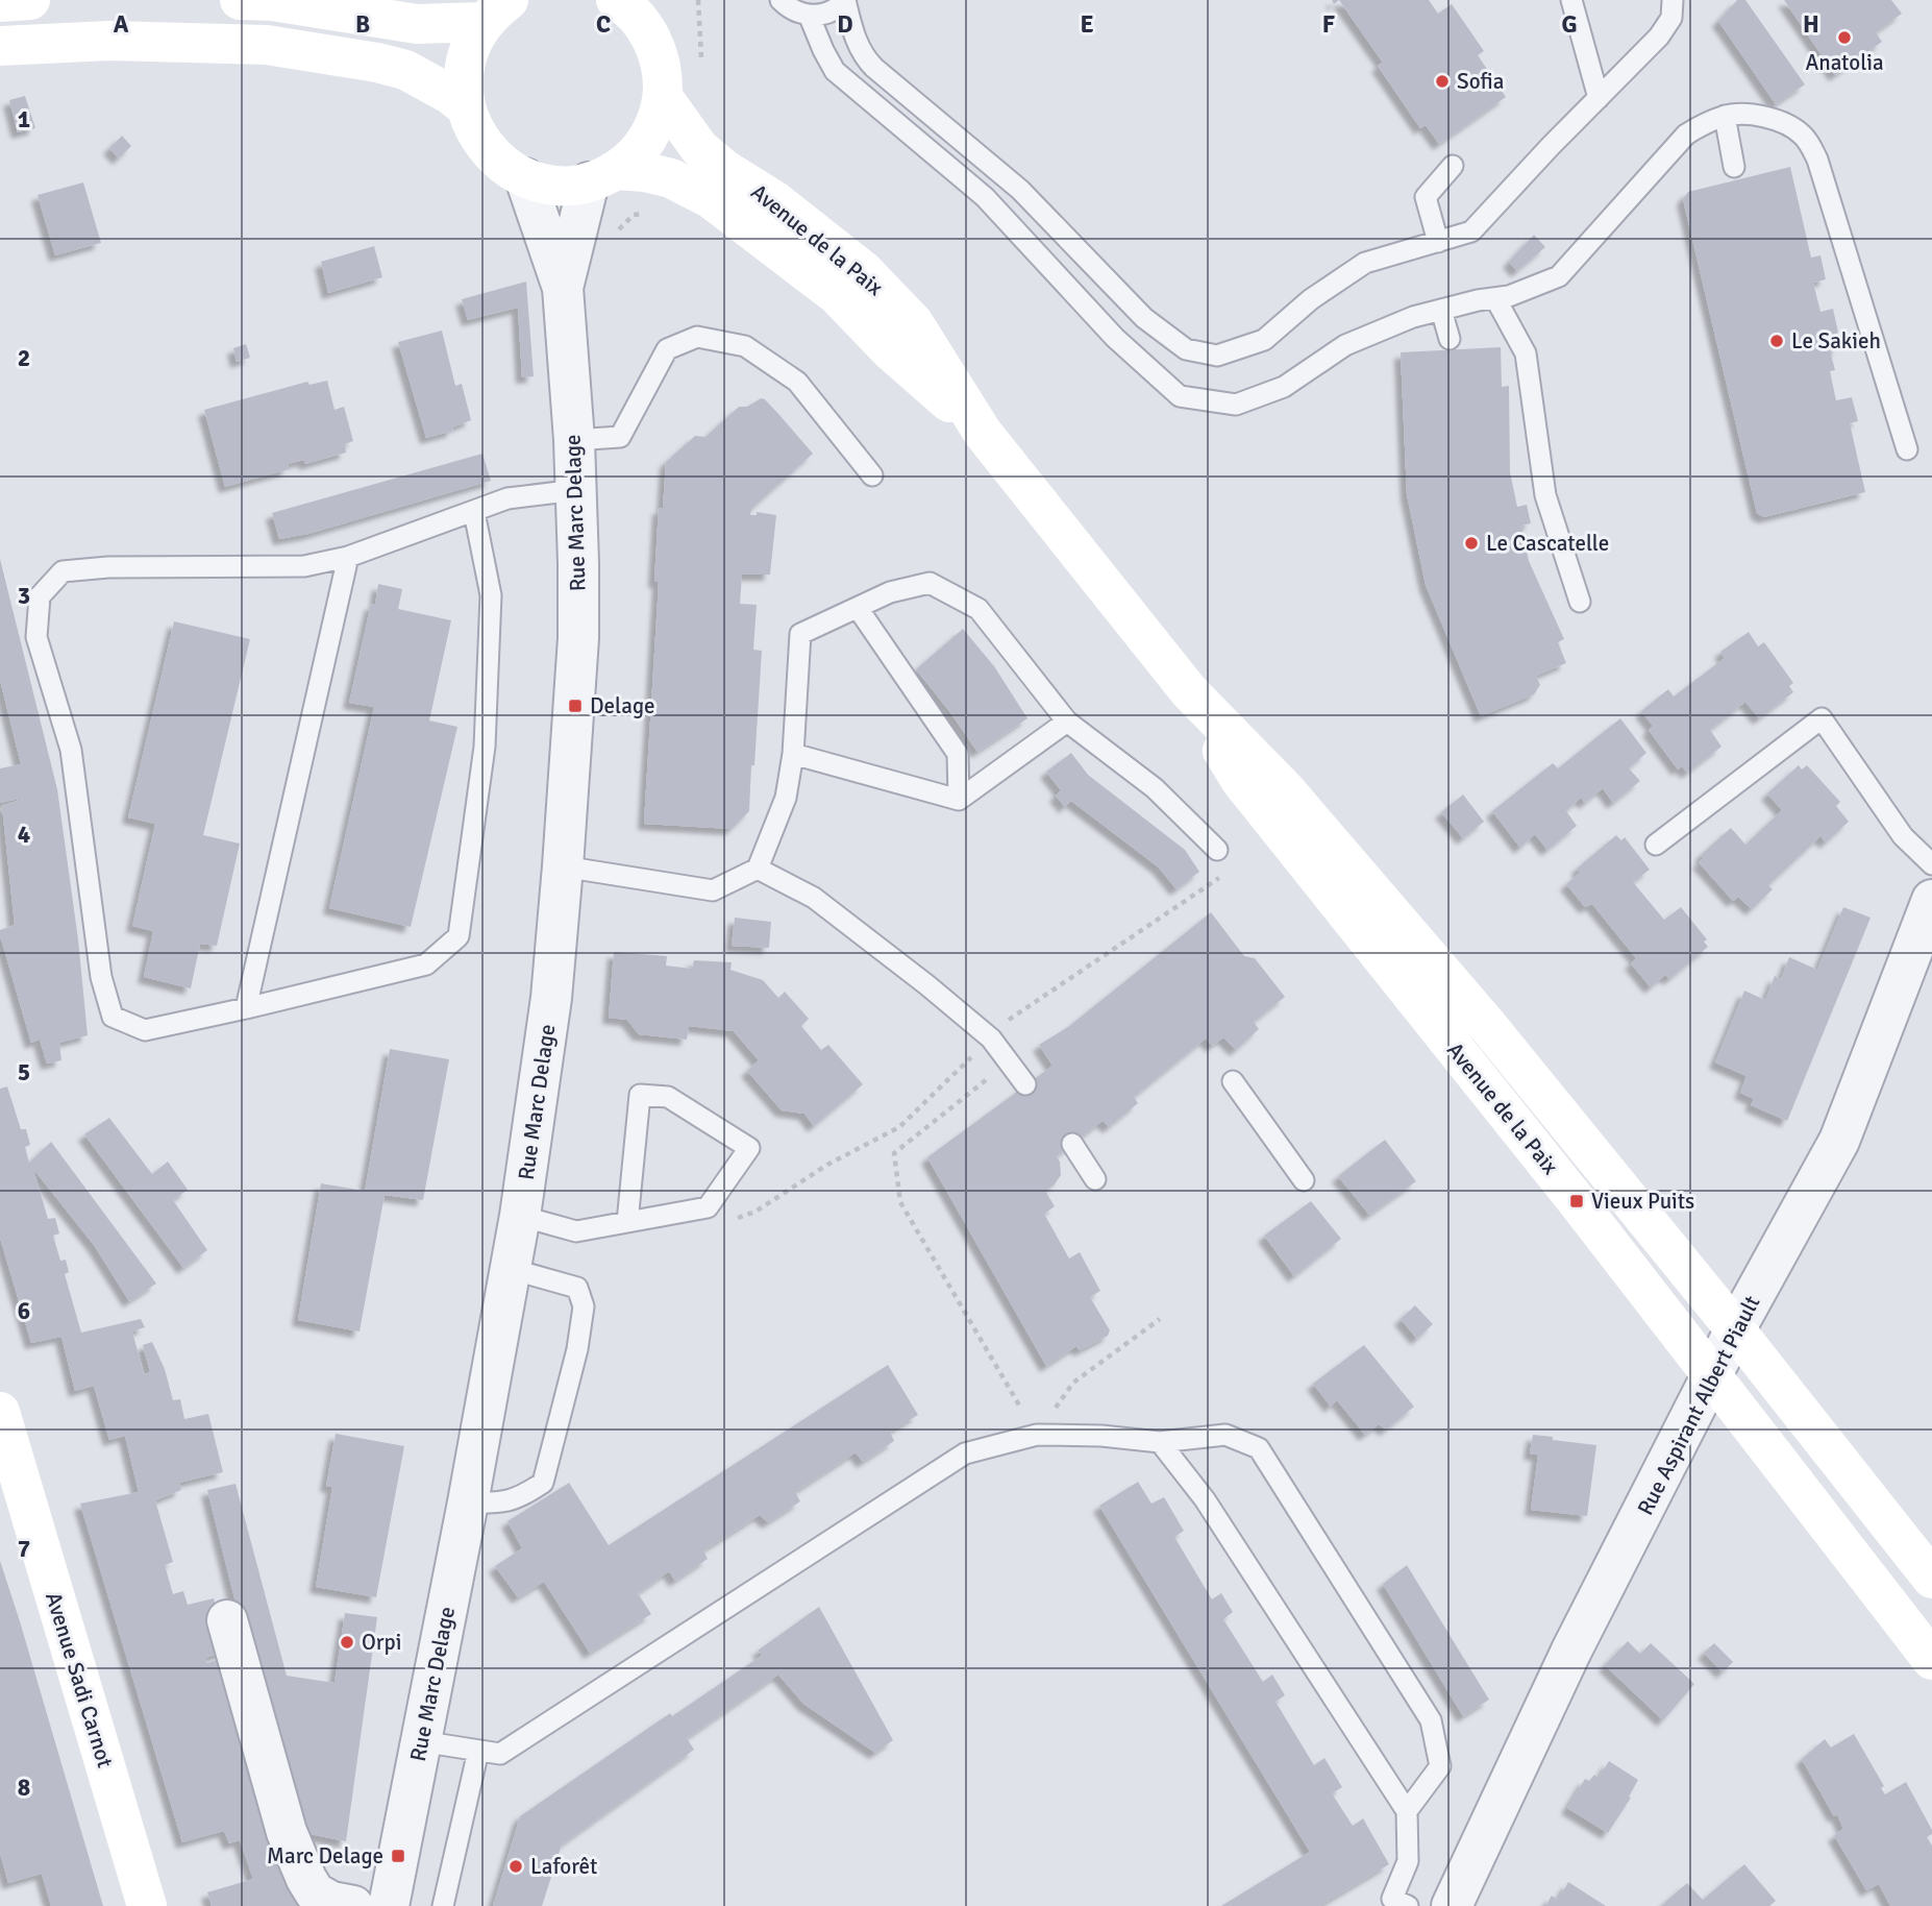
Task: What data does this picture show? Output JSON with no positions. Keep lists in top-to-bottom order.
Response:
{
  "streets": {
    "main road": ["Avenue de la Paix", "Avenue Sadi Carnot"],
    "street": ["Rue Marc Delage", "Rue Aspirant Albert Piault"]
  },
  "crossings": [
    ["Avenue de la Paix", "Rue Marc Delage"],
    ["Avenue de la Paix", "Rue Aspirant Albert Piault"]
  ],
  "places": {
    "other": [
      "Anatolia",
      "Sofia",
      "Le Sakieh",
      "Le Cascatelle",
      "Orpi",
      "Laforêt"
    ],
    "transit": ["Delage", "Vieux Puits", "Marc Delage"]
  },
  "grid": {
    "columns": [
      "A",
      "B",
      "C",
      "D",
      "E",
      "F",
      "G",
      "H"
    ],
    "rows": [
      "1",
      "2",
      "3",
      "4",
      "5",
      "6",
      "7",
      "8"
    ]
  }
}
